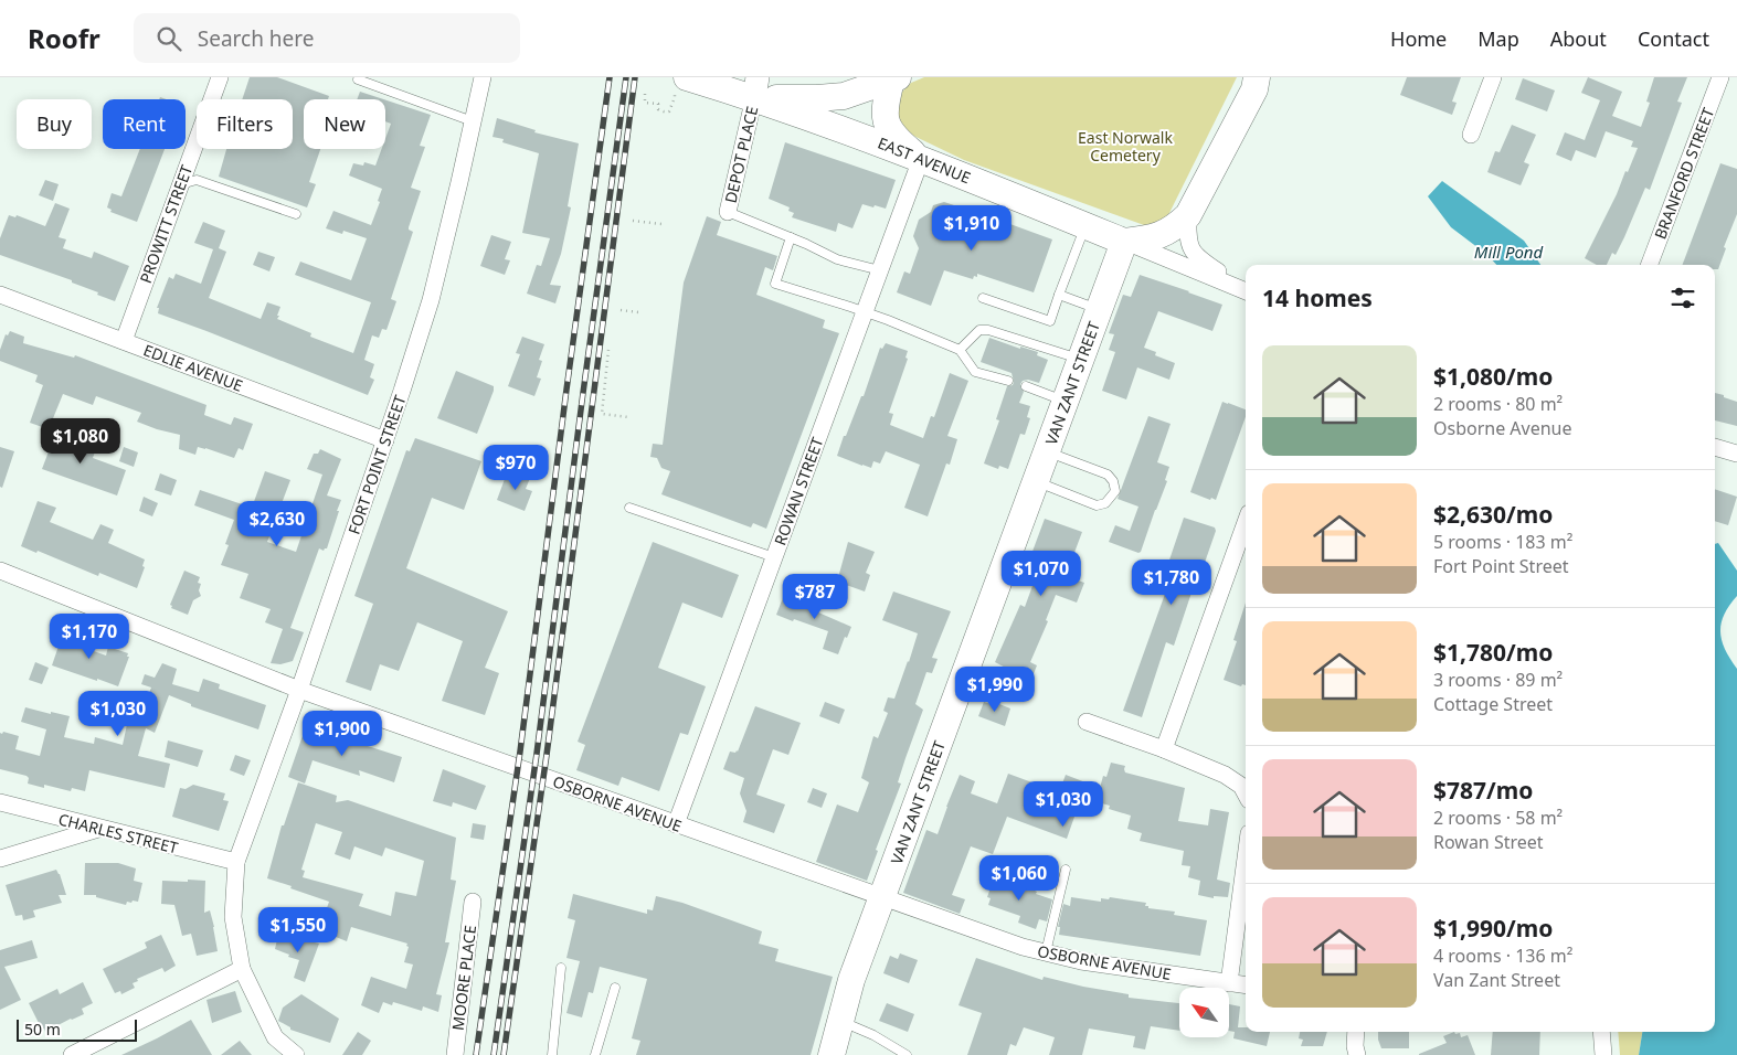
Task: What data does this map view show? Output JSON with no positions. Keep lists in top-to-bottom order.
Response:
{
  "streets": {
    "main road": ["EAST AVENUE", "VAN ZANT STREET"],
    "street": [
      "DEPOT PLACE",
      "BRANFORD STREET",
      "PROWITT STREET",
      "EDLIE AVENUE",
      "FORT POINT STREET",
      "ROWAN STREET",
      "OSBORNE AVENUE",
      "CHARLES STREET",
      "MOORE PLACE"
    ]
  },
  "crossings": [
    ["DEPOT PLACE", "EAST AVENUE"],
    ["EAST AVENUE", "VAN ZANT STREET"],
    ["EAST AVENUE", "ROWAN STREET"],
    ["PROWITT STREET", "EDLIE AVENUE"],
    ["EDLIE AVENUE", "FORT POINT STREET"],
    ["VAN ZANT STREET", "OSBORNE AVENUE"],
    ["FORT POINT STREET", "OSBORNE AVENUE"],
    ["FORT POINT STREET", "CHARLES STREET"],
    ["ROWAN STREET", "OSBORNE AVENUE"]
  ],
  "water": ["Mill Pond"],
  "parks": ["East Norwalk Cemetery"],
  "scale_bar": "50 m",
  "north": "top left",
  "page": {
    "header": "Roofr",
    "search": "Search here",
    "nav": [
      "Home",
      "Map",
      "About",
      "Contact"
    ],
    "chip": [
      "Buy",
      "Rent",
      "Filters",
      "New"
    ],
    "price": [
      "$1,910",
      "$1,080",
      "$970",
      "$2,630",
      "$1,070",
      "$1,780",
      "$787",
      "$1,170",
      "$1,990",
      "$1,030",
      "$1,900",
      "$1,030",
      "$1,060",
      "$1,550"
    ],
    "heading": "14 homes",
    "list": [
      {
        "name": "$1,080/mo",
        "note": "2 rooms · 80 m² · Osborne Avenue"
      },
      {
        "name": "$2,630/mo",
        "note": "5 rooms · 183 m² · Fort Point Street"
      },
      {
        "name": "$1,780/mo",
        "note": "3 rooms · 89 m² · Cottage Street"
      },
      {
        "name": "$787/mo",
        "note": "2 rooms · 58 m² · Rowan Street"
      },
      {
        "name": "$1,990/mo",
        "note": "4 rooms · 136 m² · Van Zant Street"
      }
    ],
    "scale": "50 m"
  }
}
